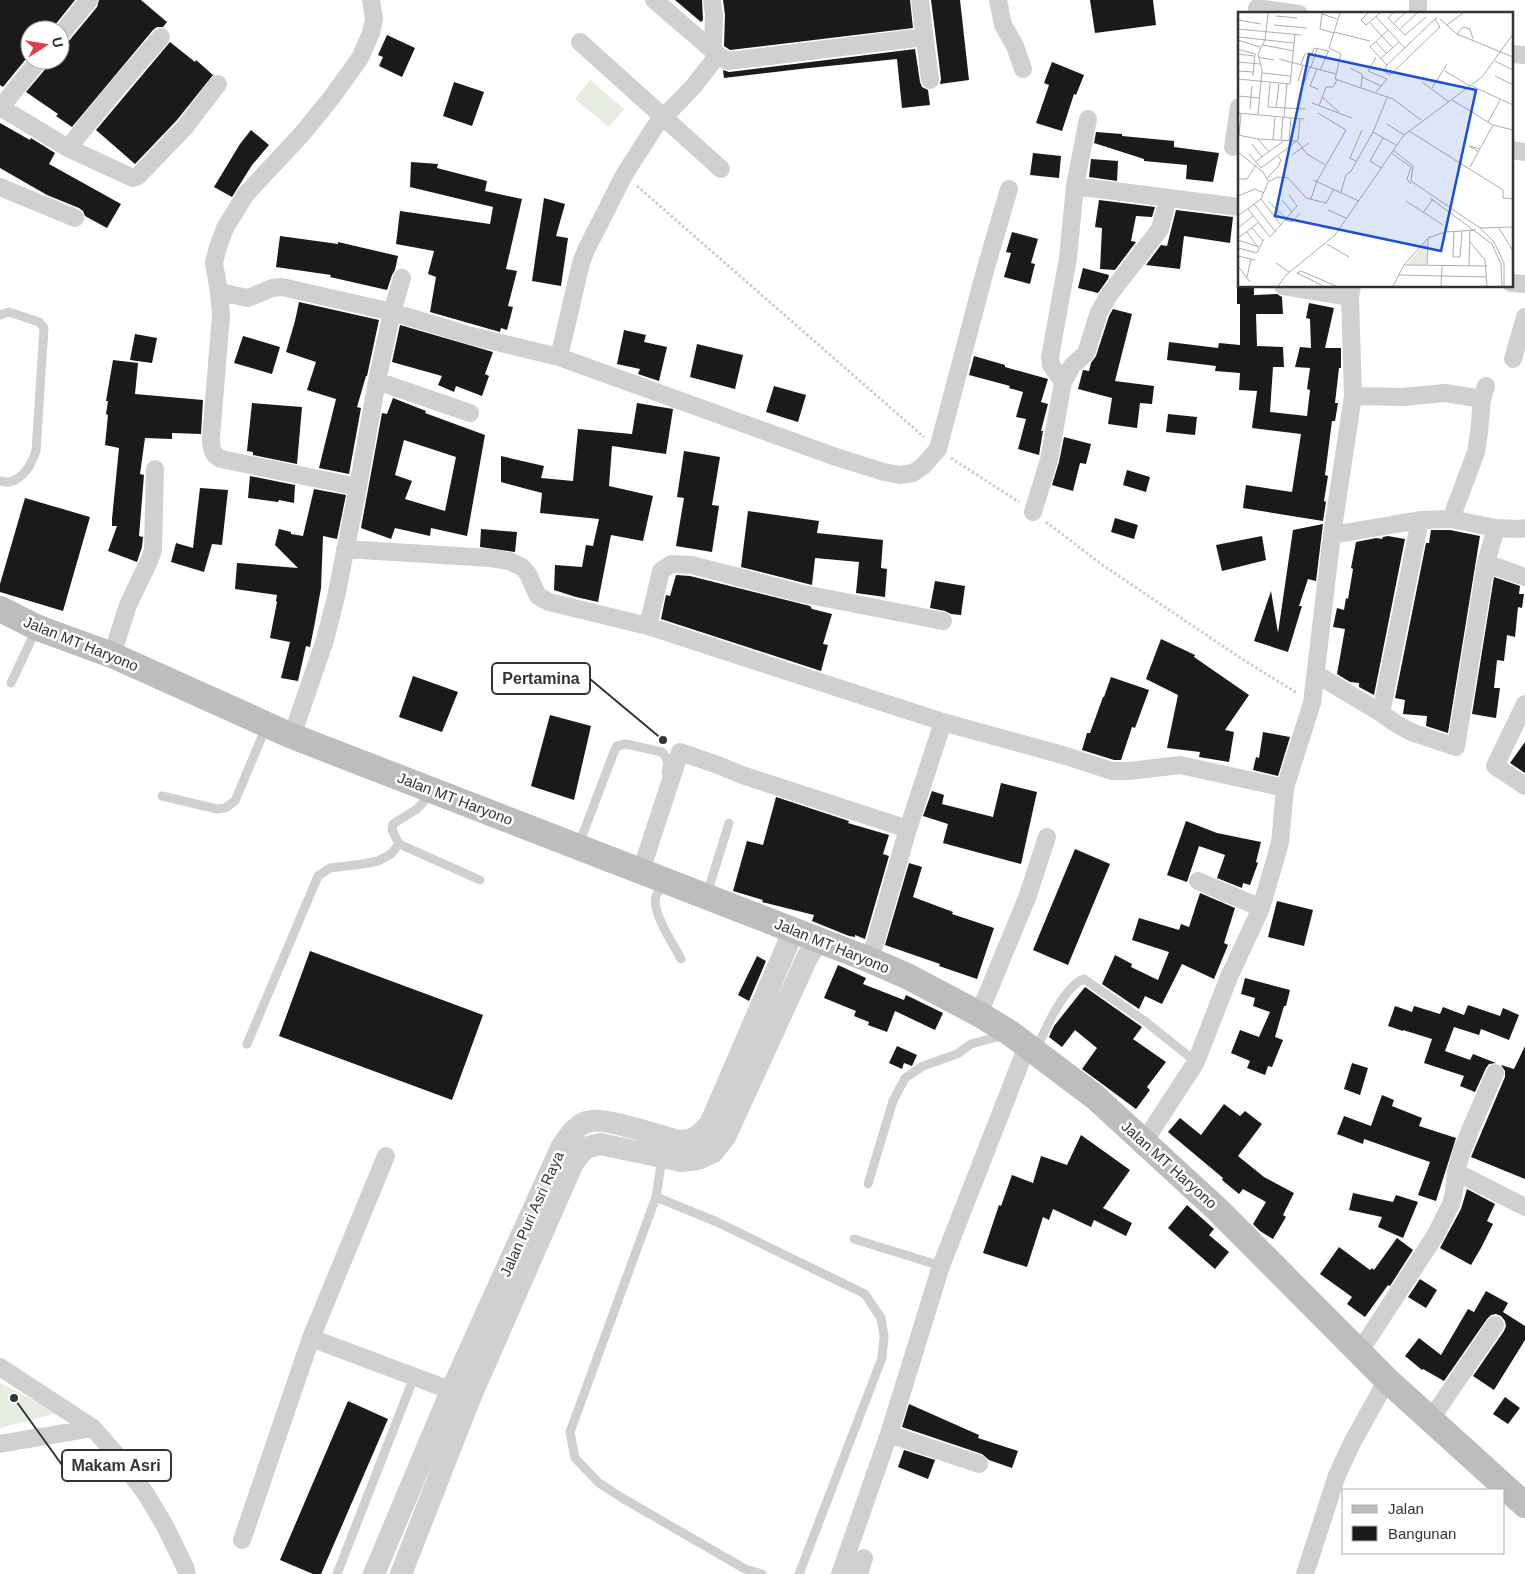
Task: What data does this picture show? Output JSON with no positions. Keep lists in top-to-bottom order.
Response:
{
  "streets": {
    "main road": ["Jalan MT Haryono"],
    "street": ["Jalan Puri Asri Raya"]
  },
  "crossings": [
    ["Jalan MT Haryono", "Jalan Puri Asri Raya"]
  ],
  "places": ["Pertamina", "Makam Asri"],
  "legend": ["Jalan", "Bangunan"],
  "north": "right"
}
